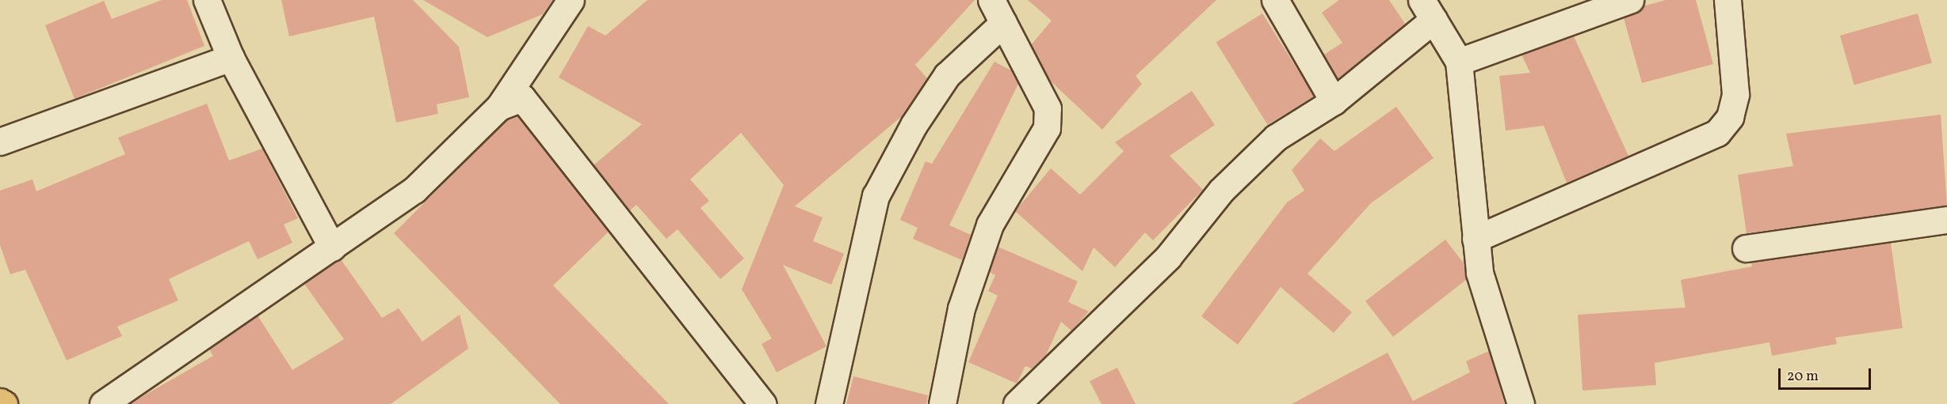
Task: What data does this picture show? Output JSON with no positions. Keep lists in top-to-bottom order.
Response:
{
  "scale_bar": "20 m"
}
